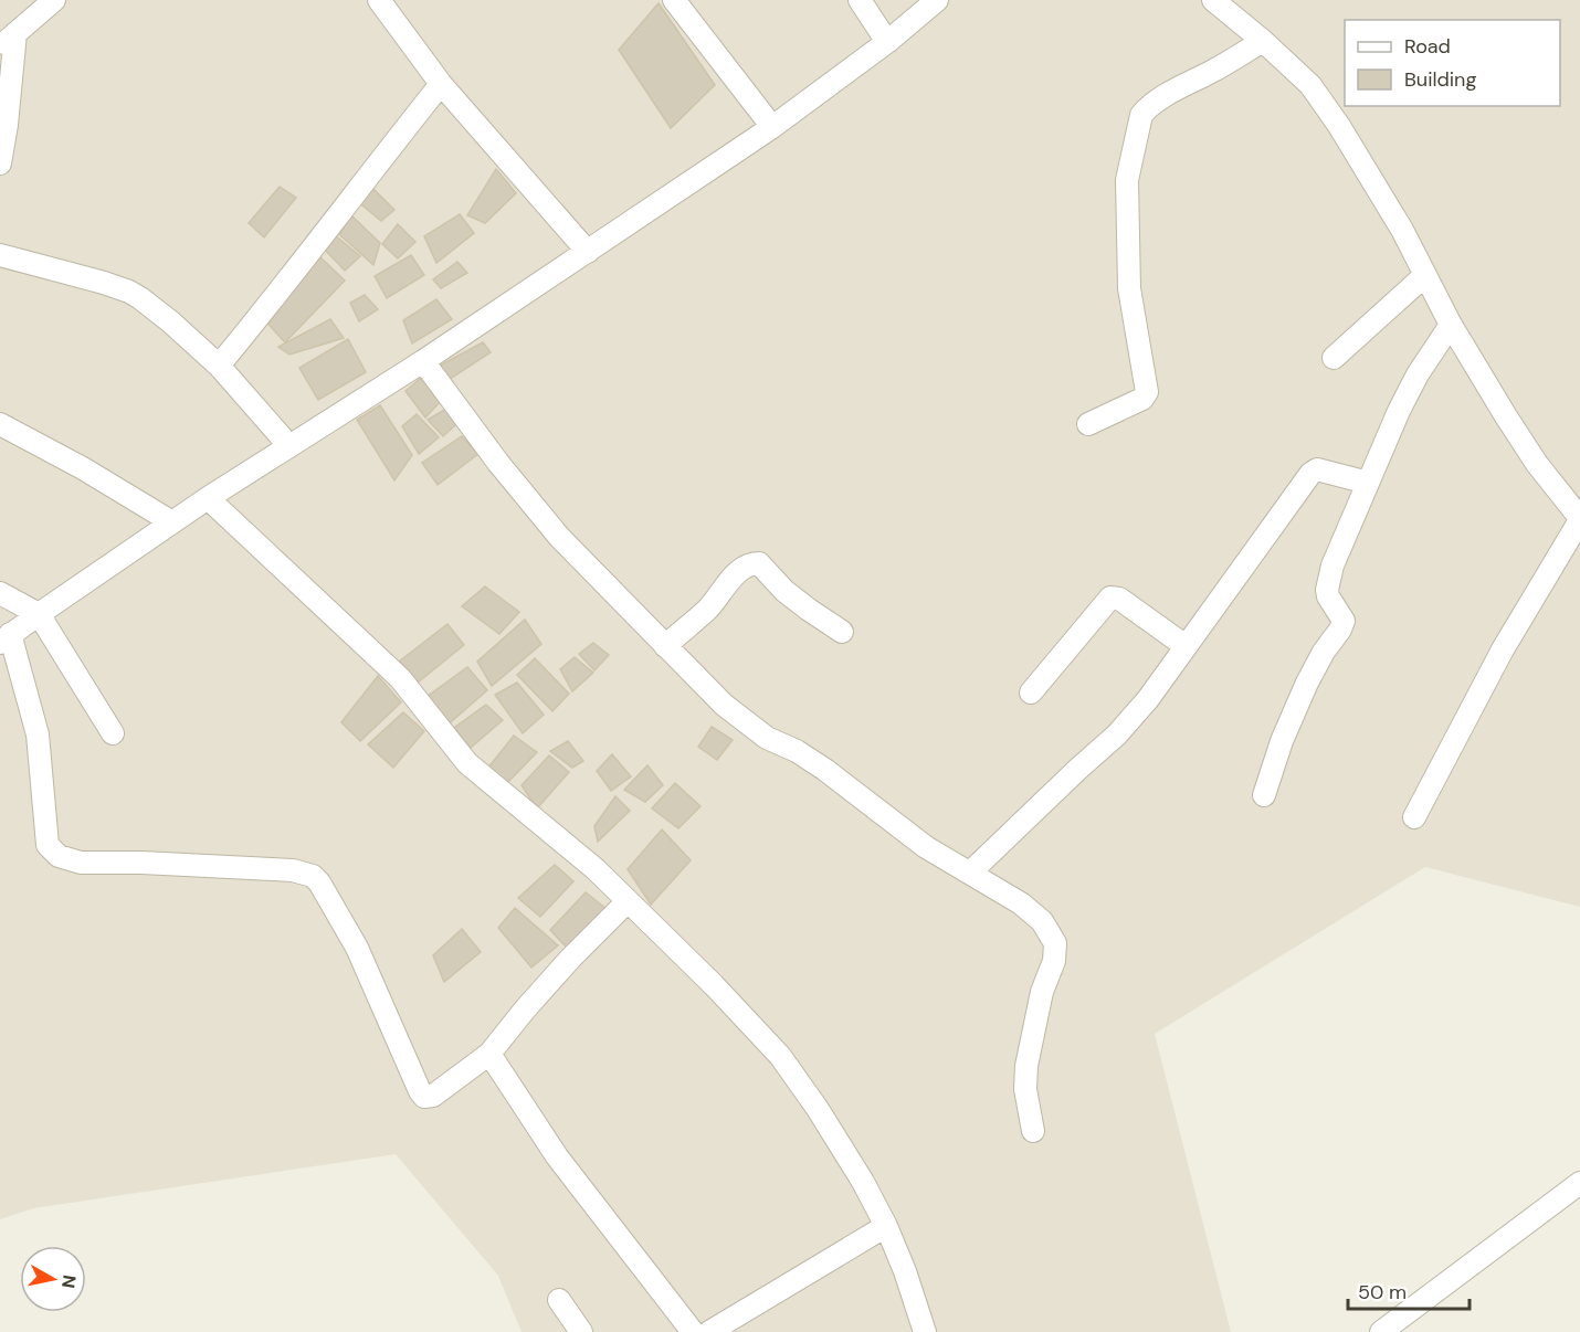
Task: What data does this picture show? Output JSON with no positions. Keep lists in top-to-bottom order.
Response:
{
  "legend": ["Road", "Building"],
  "scale_bar": "50 m",
  "north": "right"
}
